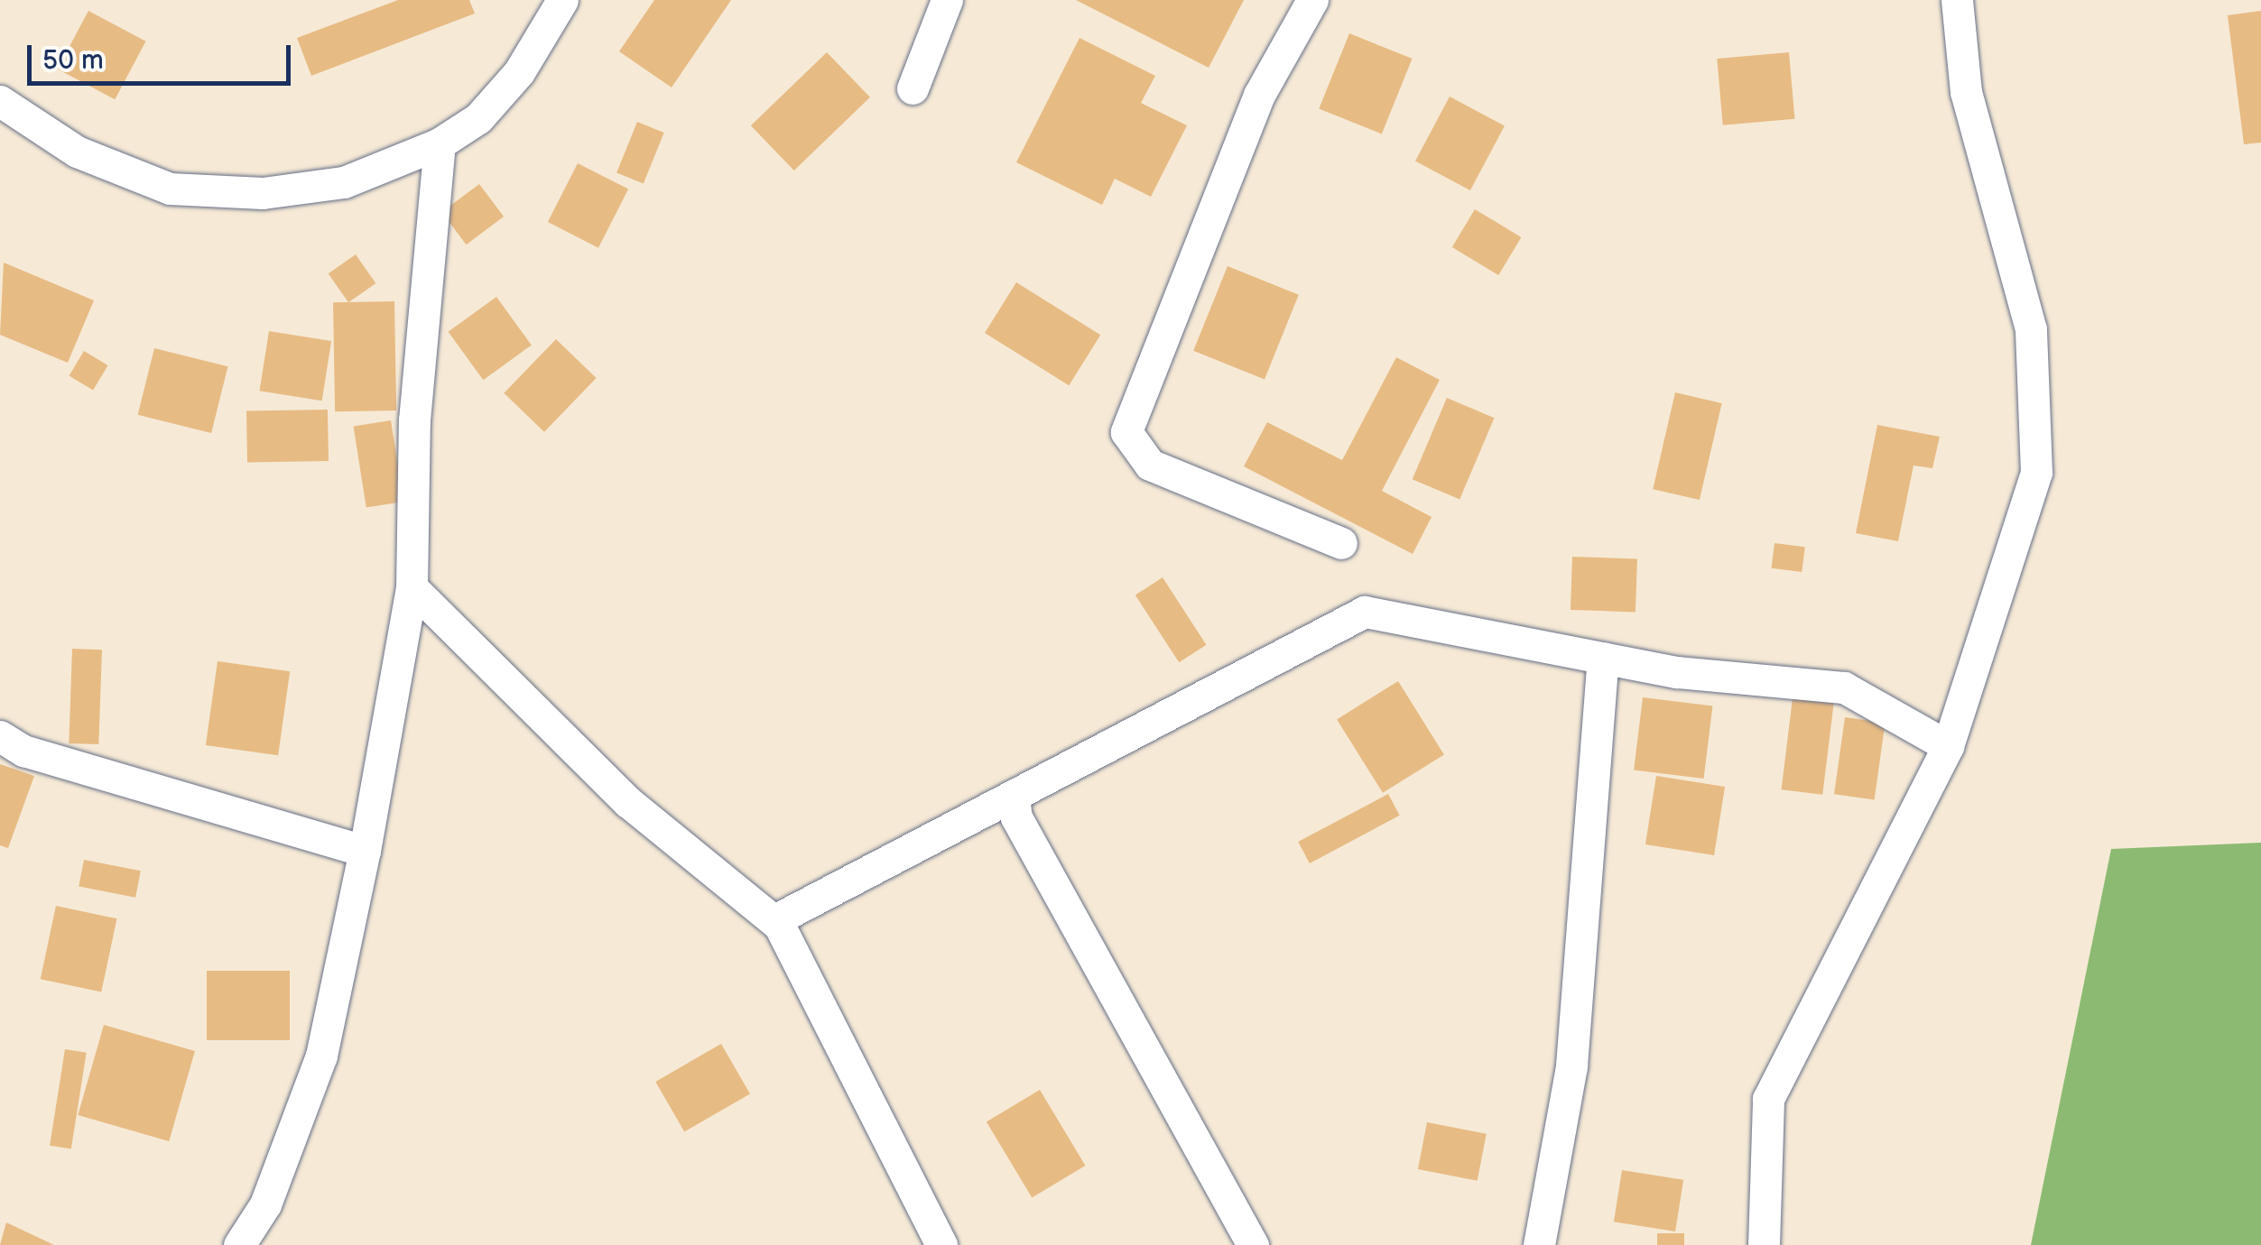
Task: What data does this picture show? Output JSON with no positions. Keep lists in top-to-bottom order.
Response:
{
  "scale_bar": "50 m"
}
